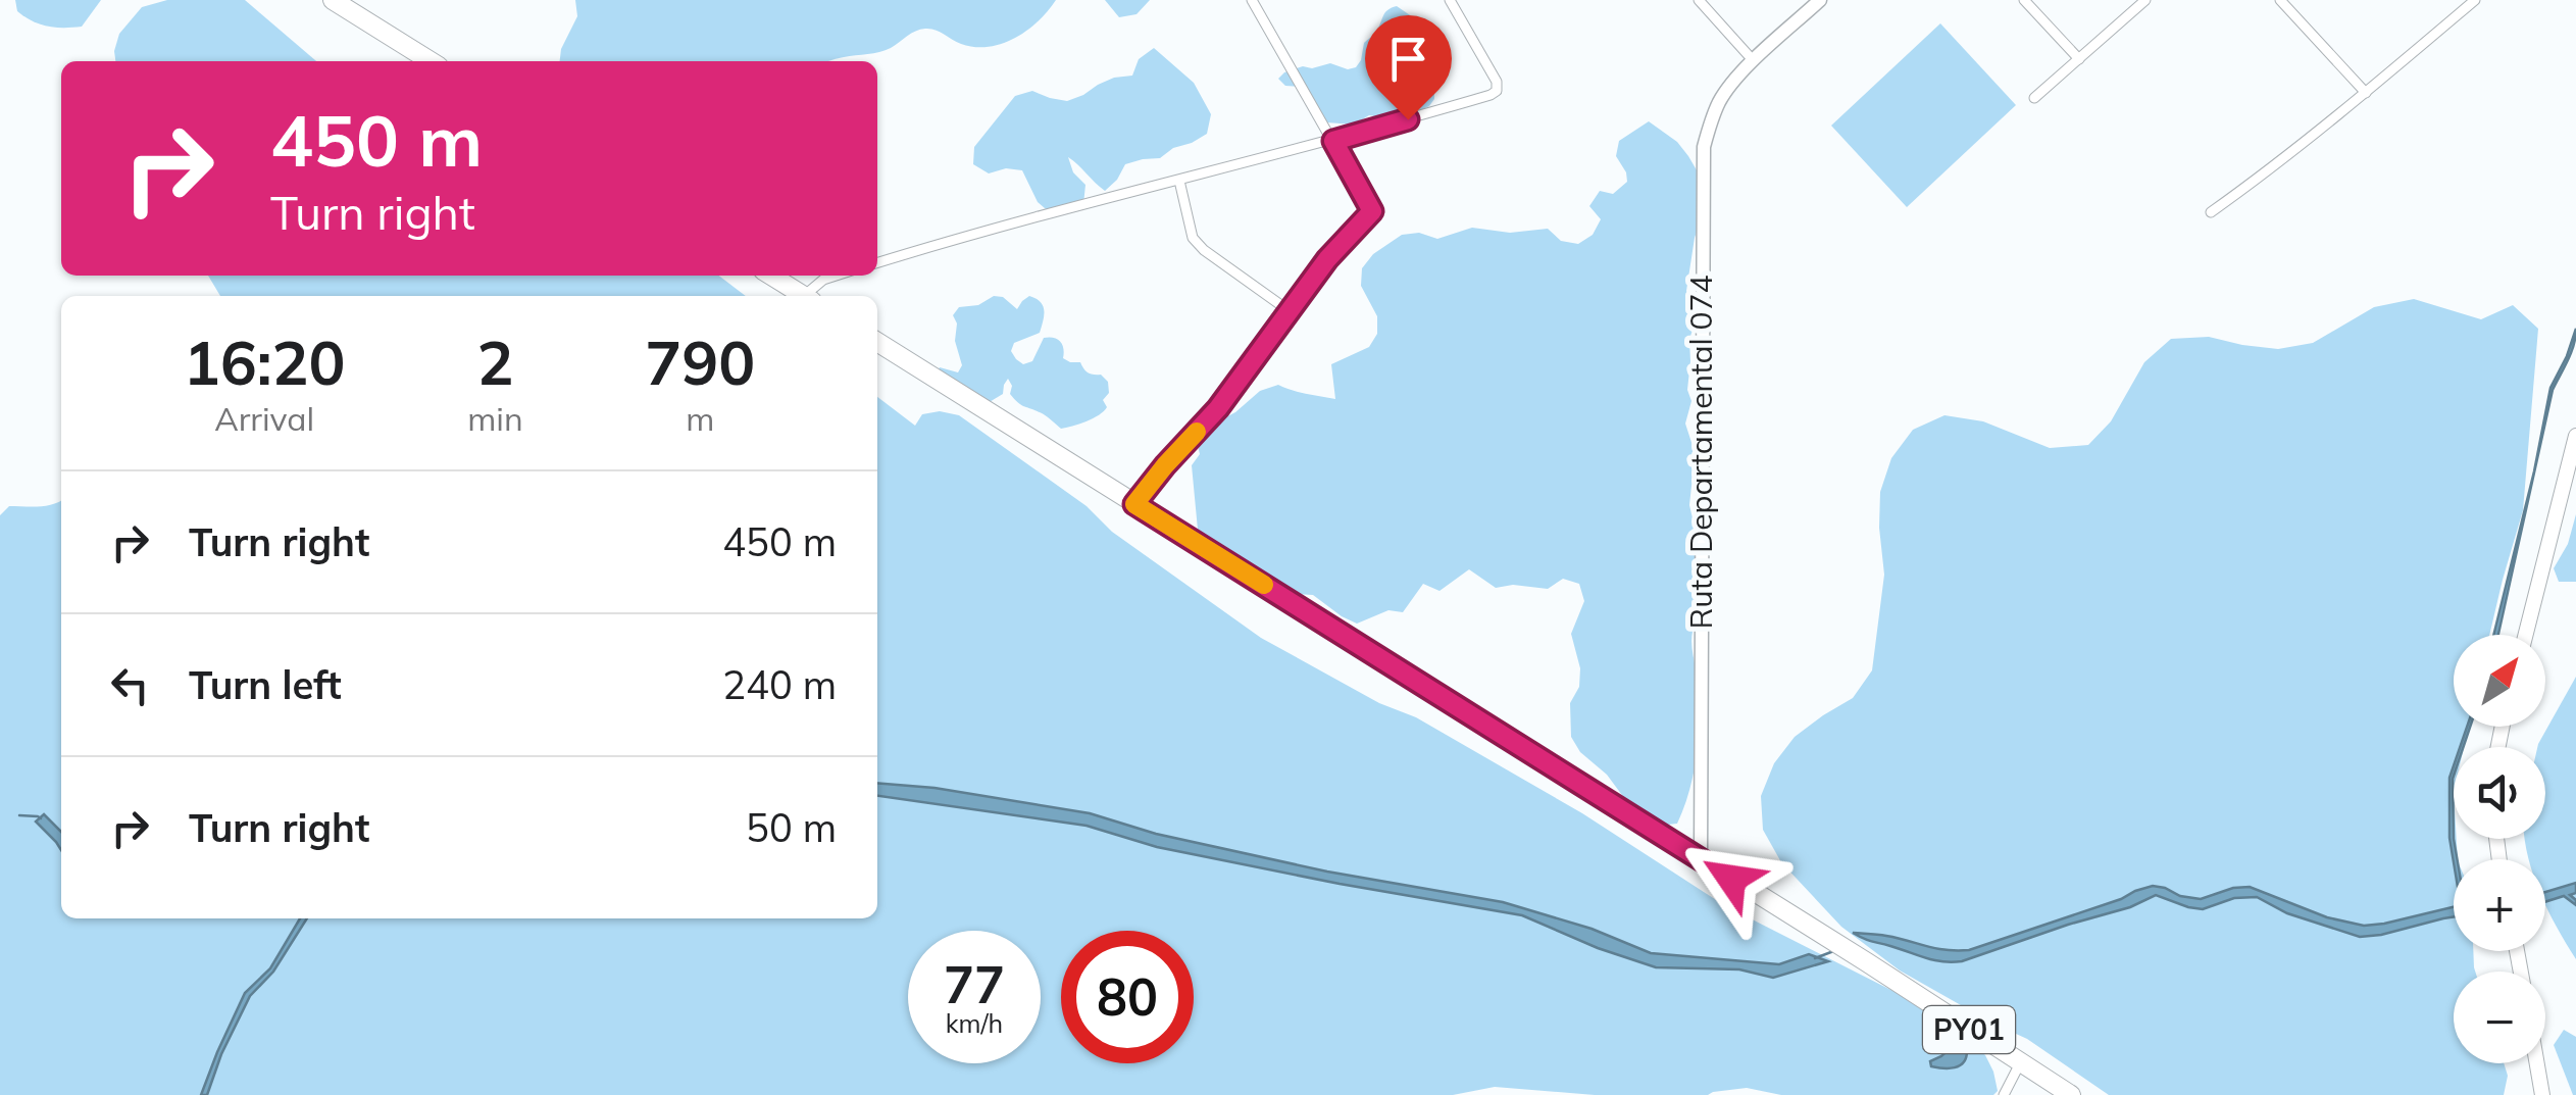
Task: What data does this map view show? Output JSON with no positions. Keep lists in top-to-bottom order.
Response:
{
  "streets": {
    "highway": ["PY01"],
    "street": ["Ruta Departamental 074"]
  },
  "crossings": [
    ["Ruta Departamental 074", "PY01"]
  ],
  "north": "top right",
  "page": {
    "turn": ["450 m", "Turn right"],
    "eta": [
      "16:20",
      "Arrival",
      "2",
      "min",
      "790",
      "m"
    ],
    "list": [
      {
        "name": "Turn right",
        "value": "450 m"
      },
      {
        "name": "Turn left",
        "value": "240 m"
      },
      {
        "name": "Turn right",
        "value": "50 m"
      }
    ],
    "map_buttons": ["+", "−"],
    "speed": "77 km/h",
    "limit": "80"
  }
}
